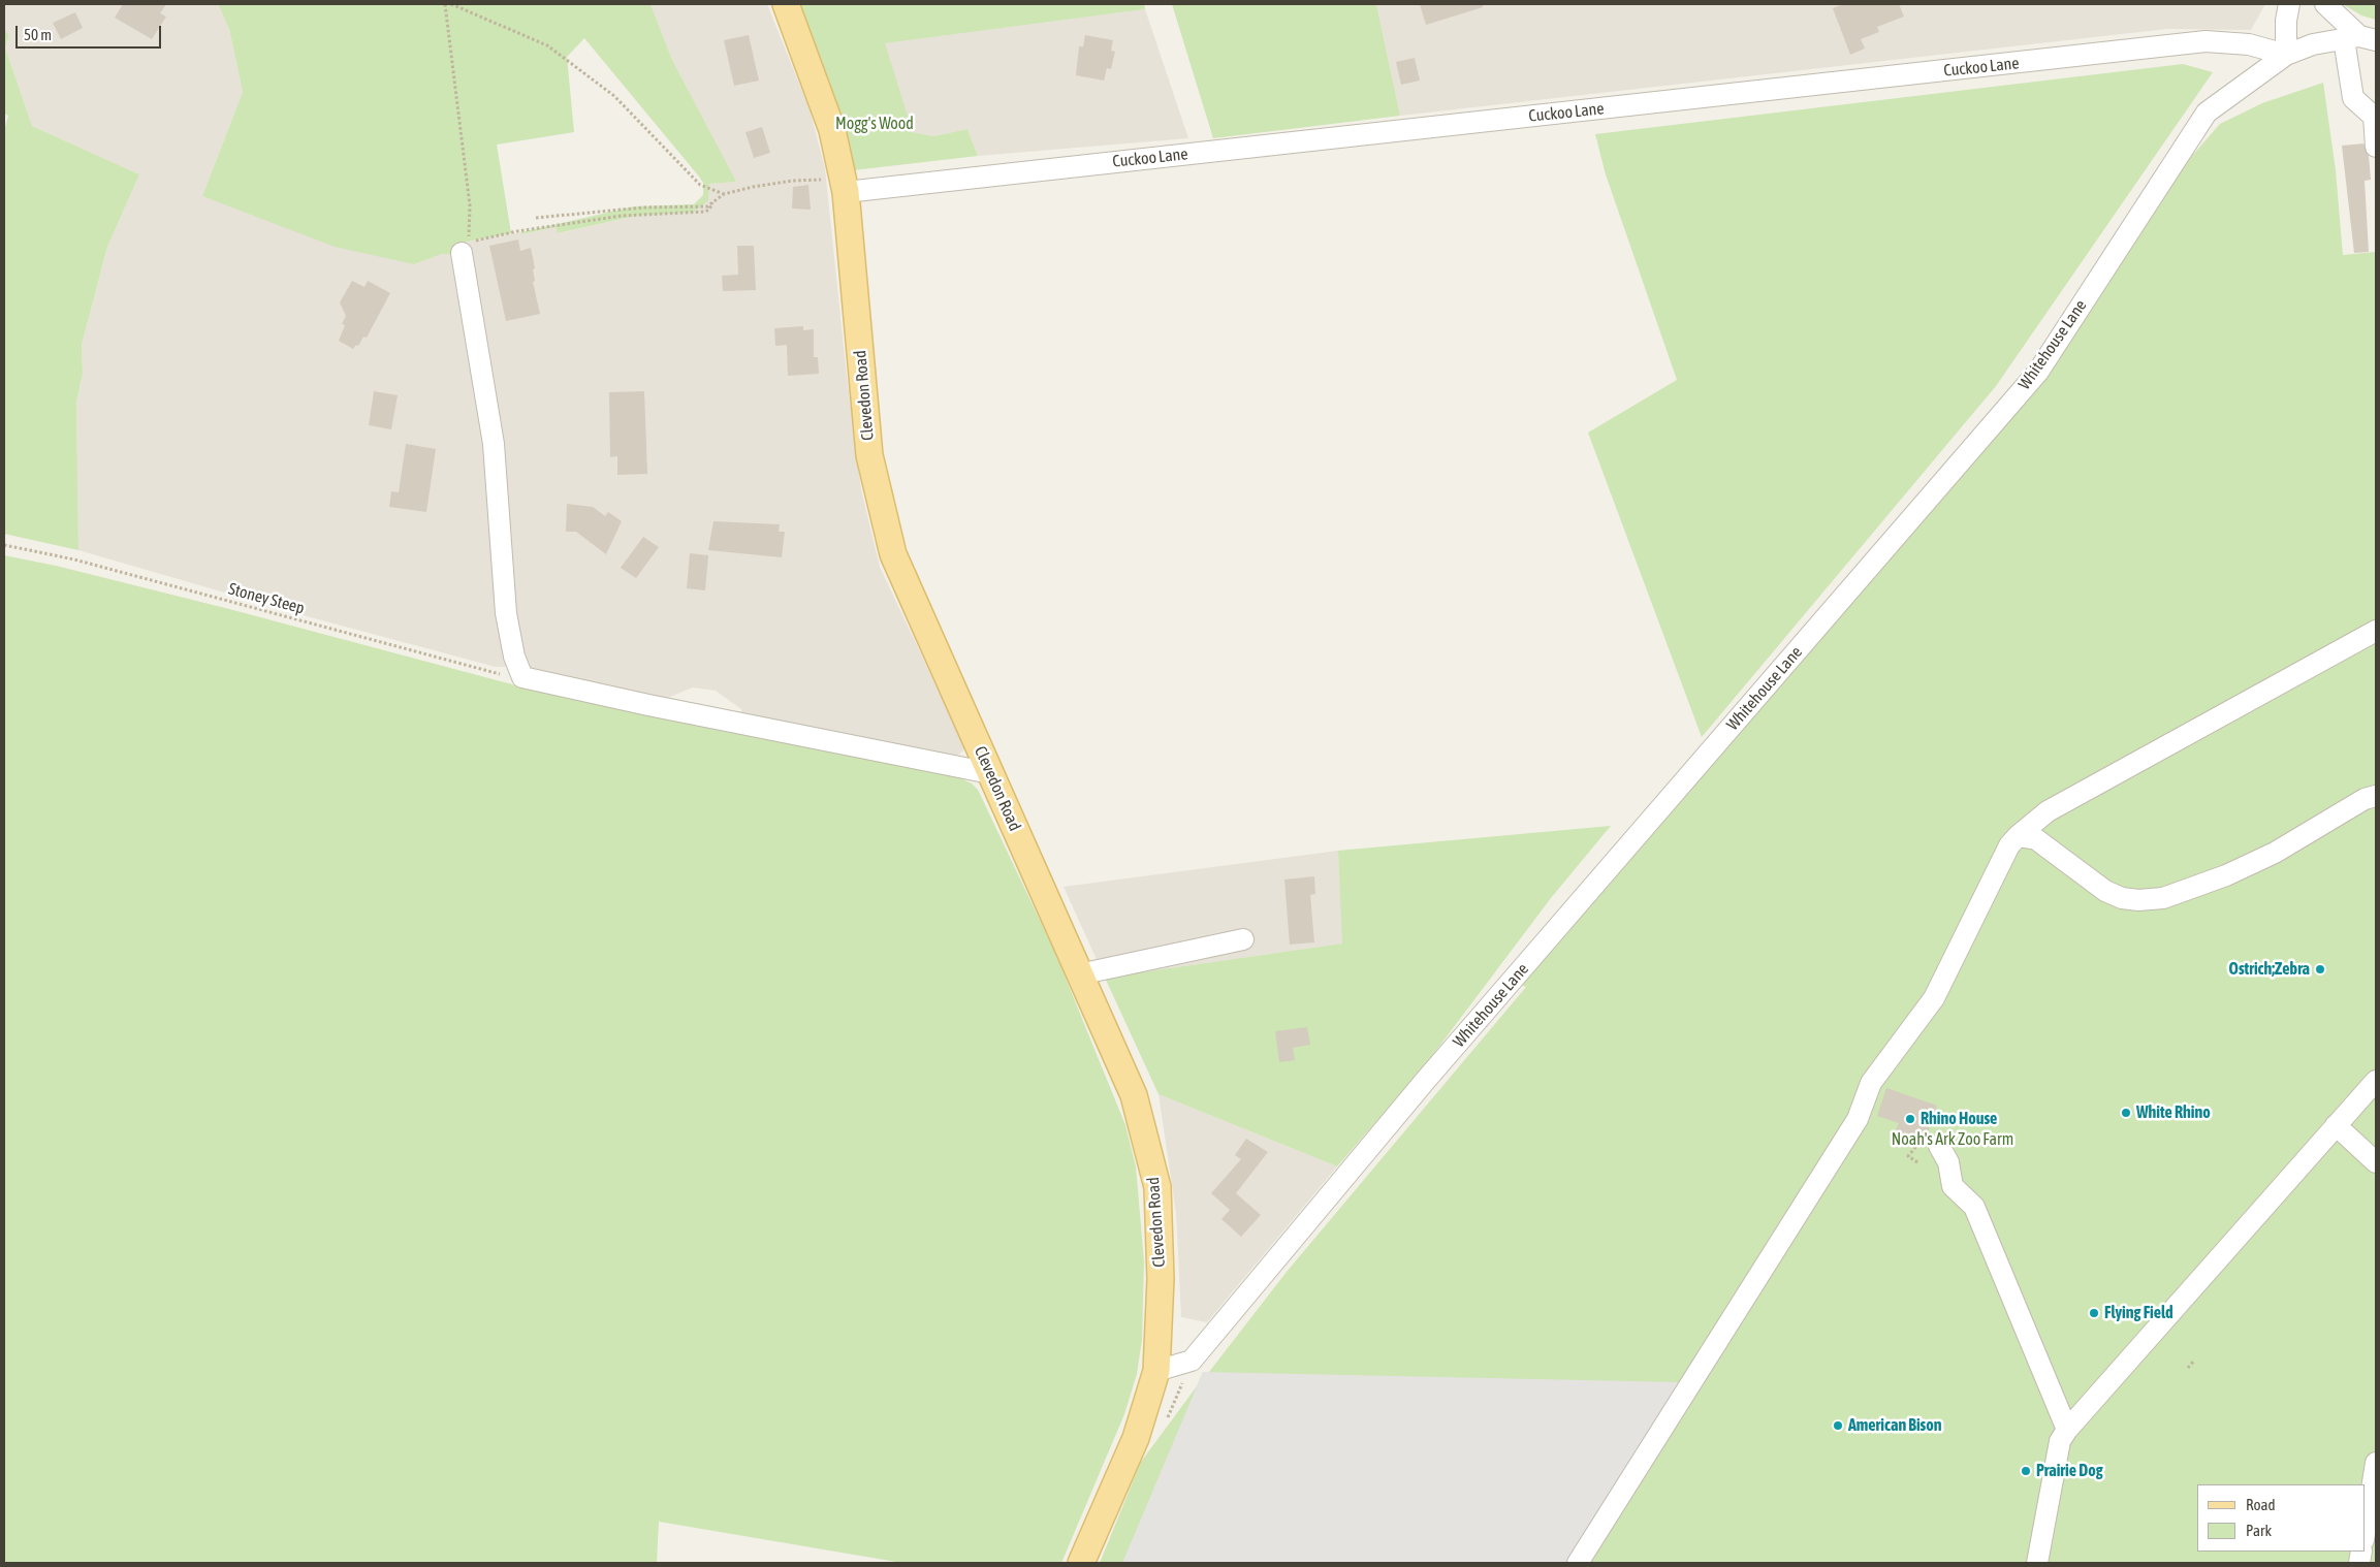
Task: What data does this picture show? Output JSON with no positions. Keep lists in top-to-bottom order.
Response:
{
  "streets": {
    "main road": ["Clevedon Road"],
    "street": ["Cuckoo Lane", "Whitehouse Lane"],
    "path": ["Stoney Steep"]
  },
  "crossings": [
    ["Cuckoo Lane", "Whitehouse Lane"],
    ["Cuckoo Lane", "Clevedon Road"],
    ["Whitehouse Lane", "Clevedon Road"]
  ],
  "parks": ["Mogg's Wood", "Noah's Ark Zoo Farm"],
  "places": [
    "Ostrich;Zebra",
    "White Rhino",
    "Rhino House",
    "Flying Field",
    "American Bison",
    "Prairie Dog"
  ],
  "legend": ["Road", "Park"],
  "scale_bar": "50 m"
}
